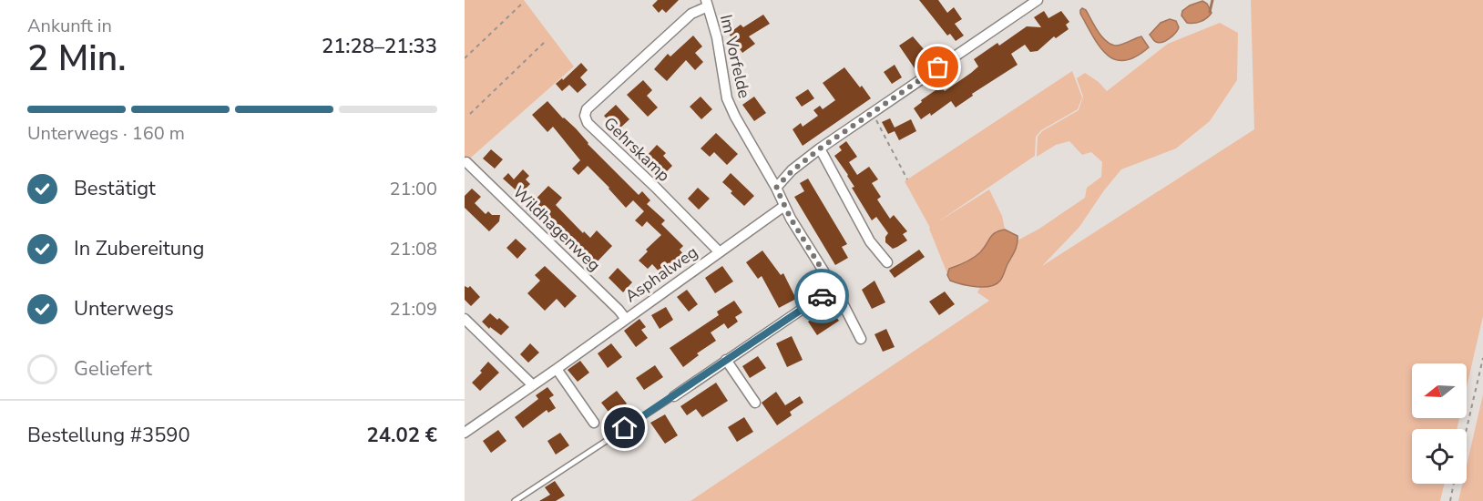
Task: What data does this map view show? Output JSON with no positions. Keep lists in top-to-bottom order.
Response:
{
  "streets": {
    "street": [
      "Im Vorfelde",
      "Gehrskamp",
      "Wildhagenweg",
      "Asphalweg"
    ]
  },
  "crossings": [
    ["Im Vorfelde", "Gehrskamp"],
    ["Im Vorfelde", "Asphalweg"],
    ["Gehrskamp", "Asphalweg"],
    ["Wildhagenweg", "Asphalweg"]
  ],
  "north": "left",
  "page": {
    "heading": ["2 Min.", "Ankunft in", "21:28–21:33"],
    "panel": ["Bestellung #3590", "24.02 €"],
    "bar": "Unterwegs · 160 m",
    "list": [
      ["Bestätigt", "21:00"],
      ["In Zubereitung", "21:08"],
      ["Unterwegs", "21:09"],
      "Geliefert"
    ]
  }
}
